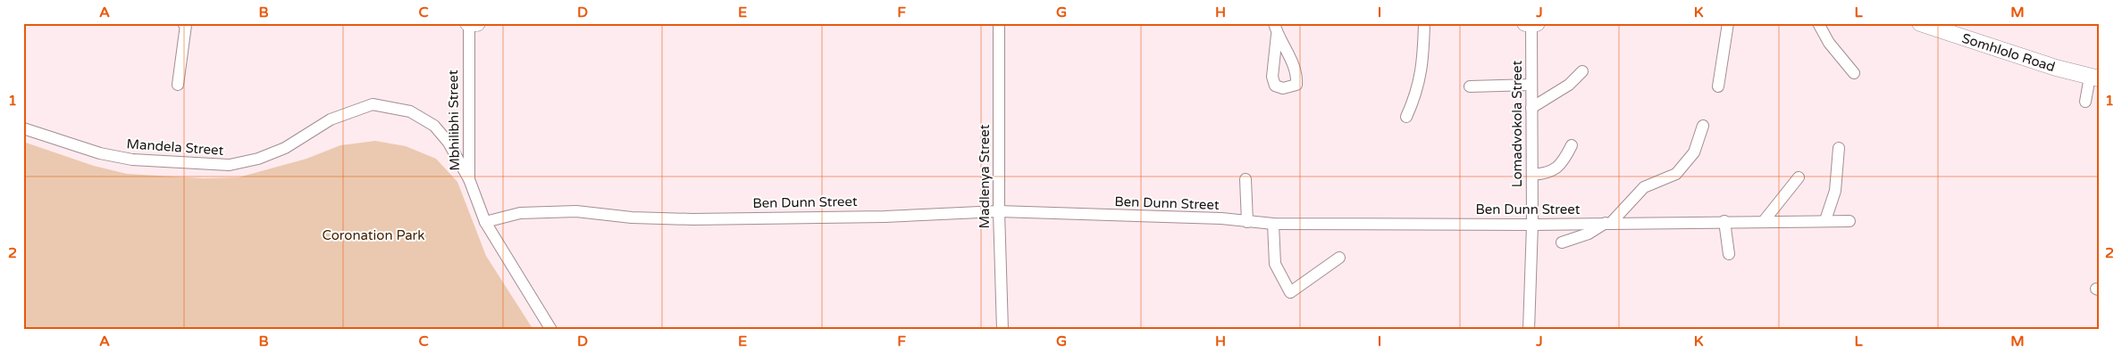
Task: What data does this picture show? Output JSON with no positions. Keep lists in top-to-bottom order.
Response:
{
  "streets": {
    "main road": ["Somhlolo Road"],
    "street": [
      "Mbhilibhi Street",
      "Lomadvokola Street",
      "Mandela Street",
      "Madlenya Street",
      "Ben Dunn Street"
    ]
  },
  "crossings": [
    ["Mbhilibhi Street", "Mandela Street"],
    ["Mbhilibhi Street", "Ben Dunn Street"],
    ["Lomadvokola Street", "Ben Dunn Street"],
    ["Madlenya Street", "Ben Dunn Street"]
  ],
  "parks": ["Coronation Park"],
  "grid": {
    "columns": [
      "A",
      "B",
      "C",
      "D",
      "E",
      "F",
      "G",
      "H",
      "I",
      "J",
      "K",
      "L",
      "M"
    ],
    "rows": ["1", "2"]
  }
}
